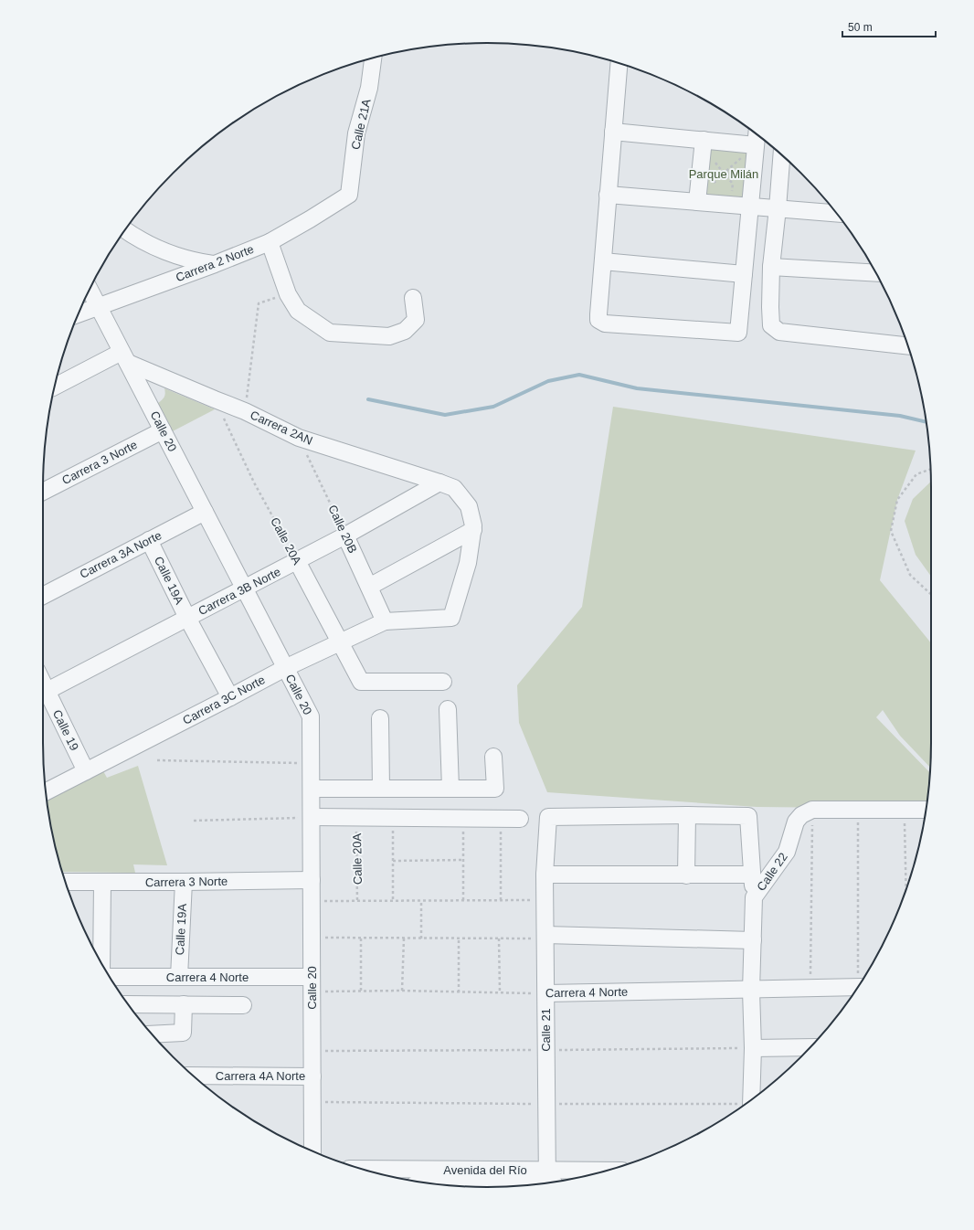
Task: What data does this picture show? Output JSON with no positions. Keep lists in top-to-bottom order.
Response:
{
  "streets": {
    "street": [
      "Calle 21A",
      "Carrera 2 Norte",
      "Carrera 2AN",
      "Calle 20",
      "Carrera 3 Norte",
      "Calle 20B",
      "Calle 20A",
      "Carrera 3A Norte",
      "Calle 19A",
      "Carrera 3B Norte",
      "Carrera 3C Norte",
      "Calle 19",
      "Calle 22",
      "Carrera 4 Norte",
      "Calle 21",
      "Carrera 4A Norte",
      "Avenida del Río"
    ]
  },
  "crossings": [
    ["Calle 21A", "Carrera 2 Norte"],
    ["Carrera 2 Norte", "Calle 20"],
    ["Carrera 2AN", "Calle 20"],
    ["Carrera 2AN", "Calle 20B"],
    ["Carrera 2AN", "Calle 20A"],
    ["Carrera 2AN", "Carrera 3B Norte"],
    ["Carrera 2AN", "Carrera 3C Norte"],
    ["Calle 20", "Carrera 3 Norte"],
    ["Calle 20", "Carrera 3A Norte"],
    ["Calle 20", "Carrera 3B Norte"],
    ["Calle 20", "Carrera 3C Norte"],
    ["Calle 20", "Carrera 4 Norte"],
    ["Calle 20", "Carrera 4A Norte"],
    ["Carrera 3 Norte", "Calle 19A"],
    ["Calle 20B", "Carrera 3B Norte"],
    ["Calle 20B", "Carrera 3C Norte"],
    ["Calle 20A", "Carrera 3B Norte"],
    ["Calle 20A", "Carrera 3C Norte"],
    ["Carrera 3A Norte", "Calle 19A"],
    ["Calle 19A", "Carrera 3B Norte"],
    ["Calle 19A", "Carrera 3C Norte"],
    ["Calle 19A", "Carrera 4 Norte"],
    ["Carrera 3C Norte", "Calle 19"],
    ["Calle 22", "Carrera 4 Norte"],
    ["Carrera 4 Norte", "Calle 21"],
    ["Calle 21", "Avenida del Río"]
  ],
  "parks": ["Parque Milán"],
  "scale_bar": "50 m"
}
